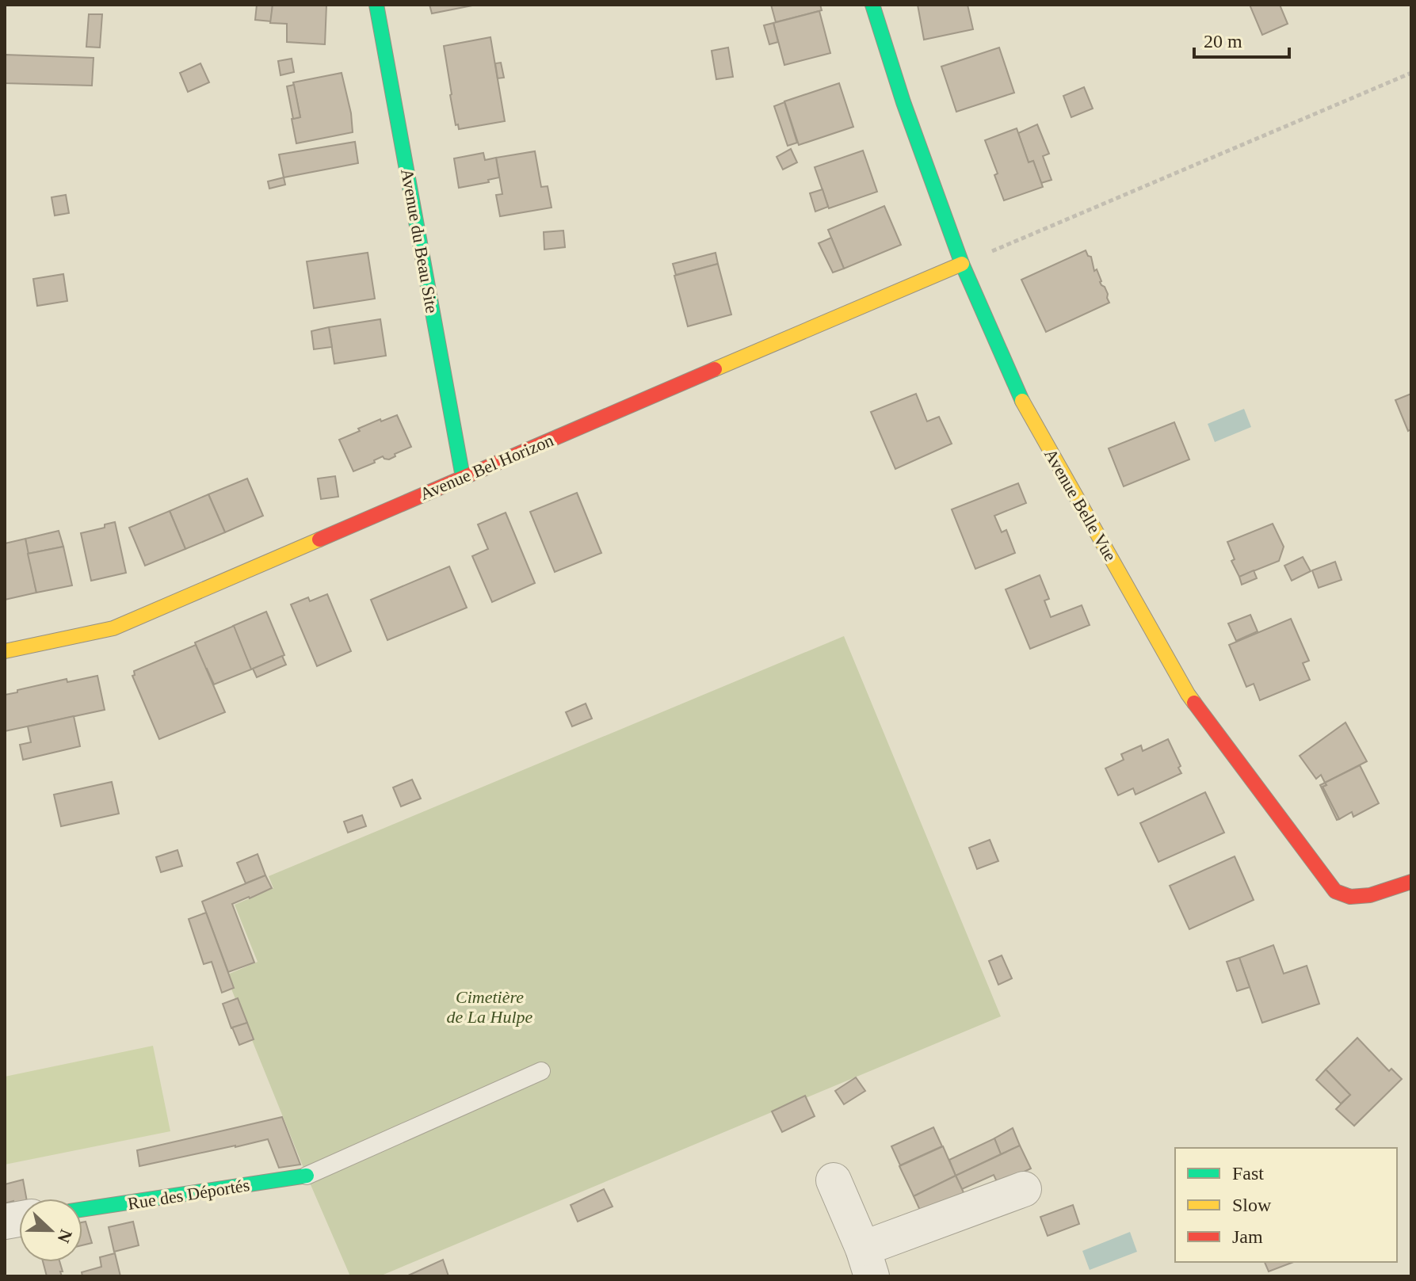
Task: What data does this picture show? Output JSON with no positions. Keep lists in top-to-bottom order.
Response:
{
  "streets": {
    "street": [
      "Avenue du Beau Site",
      "Avenue Bel Horizon",
      "Avenue Belle Vue",
      "Rue des Déportés"
    ]
  },
  "crossings": [
    ["Avenue du Beau Site", "Avenue Bel Horizon"],
    ["Avenue Bel Horizon", "Avenue Belle Vue"]
  ],
  "parks": ["Cimetière de La Hulpe"],
  "legend": ["Fast", "Slow", "Jam"],
  "scale_bar": "20 m",
  "north": "right"
}
